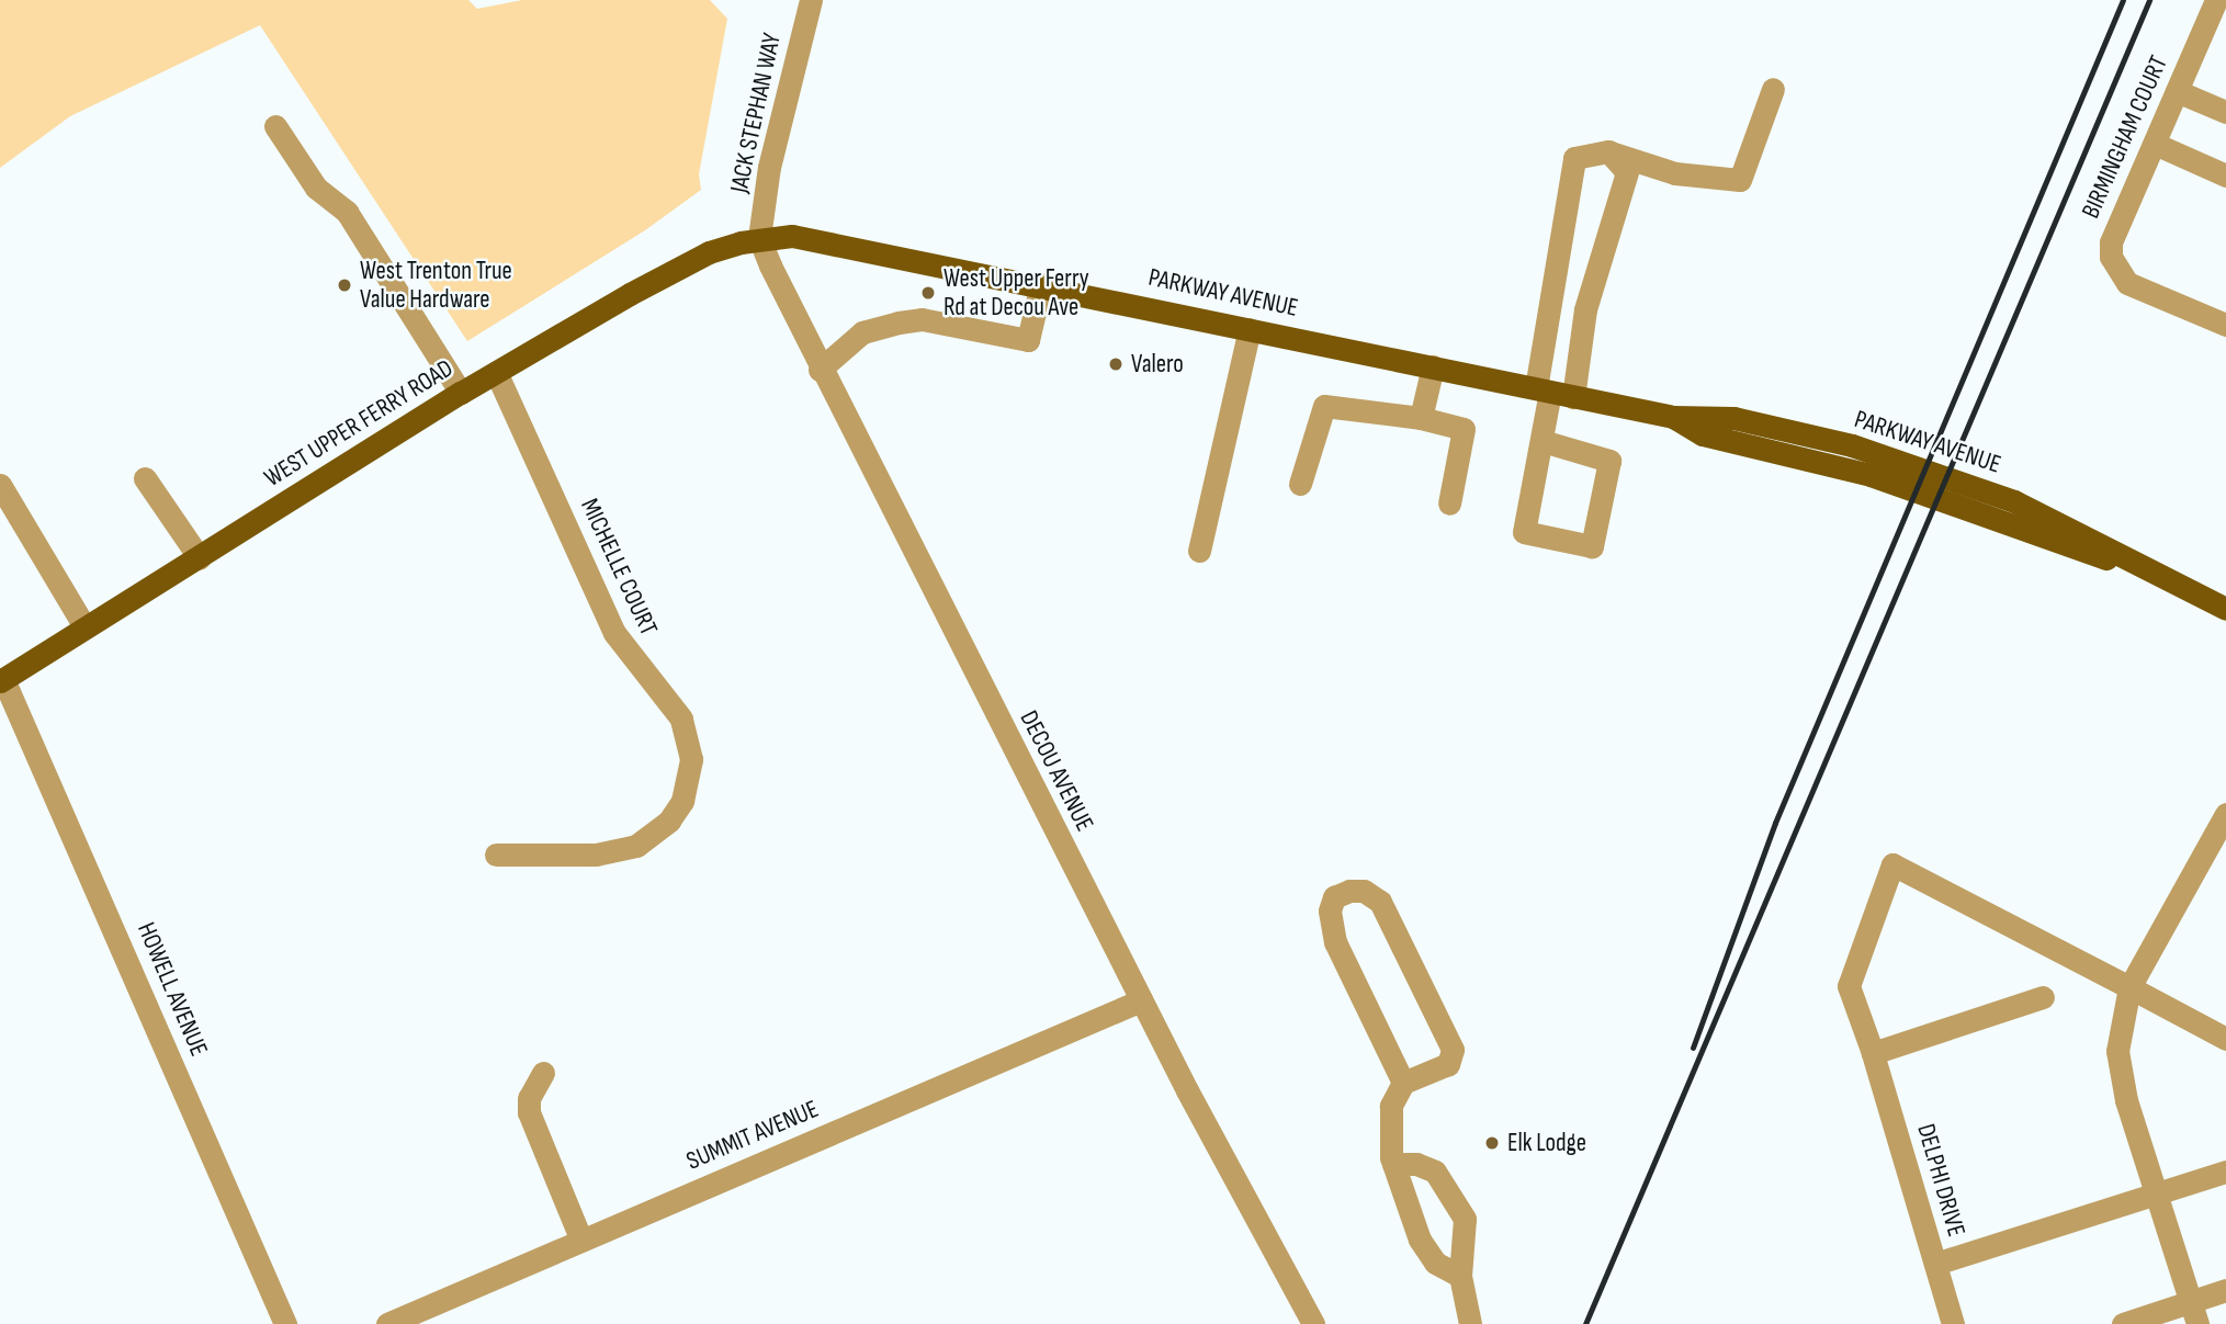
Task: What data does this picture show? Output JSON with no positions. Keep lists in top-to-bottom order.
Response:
{
  "streets": {
    "main road": ["PARKWAY AVENUE", "WEST UPPER FERRY ROAD"],
    "street": [
      "JACK STEPHAN WAY",
      "BIRMINGHAM COURT",
      "MICHELLE COURT",
      "DECOU AVENUE",
      "HOWELL AVENUE",
      "SUMMIT AVENUE",
      "DELPHI DRIVE"
    ]
  },
  "crossings": [
    ["JACK STEPHAN WAY", "PARKWAY AVENUE"],
    ["JACK STEPHAN WAY", "WEST UPPER FERRY ROAD"],
    ["JACK STEPHAN WAY", "DECOU AVENUE"],
    ["PARKWAY AVENUE", "WEST UPPER FERRY ROAD"],
    ["PARKWAY AVENUE", "DECOU AVENUE"],
    ["WEST UPPER FERRY ROAD", "MICHELLE COURT"],
    ["WEST UPPER FERRY ROAD", "DECOU AVENUE"],
    ["WEST UPPER FERRY ROAD", "HOWELL AVENUE"],
    ["DECOU AVENUE", "SUMMIT AVENUE"]
  ],
  "places": [
    "West Trenton True Value Hardware",
    "West Upper Ferry Rd at Decou Ave",
    "Valero",
    "Elk Lodge"
  ]
}
